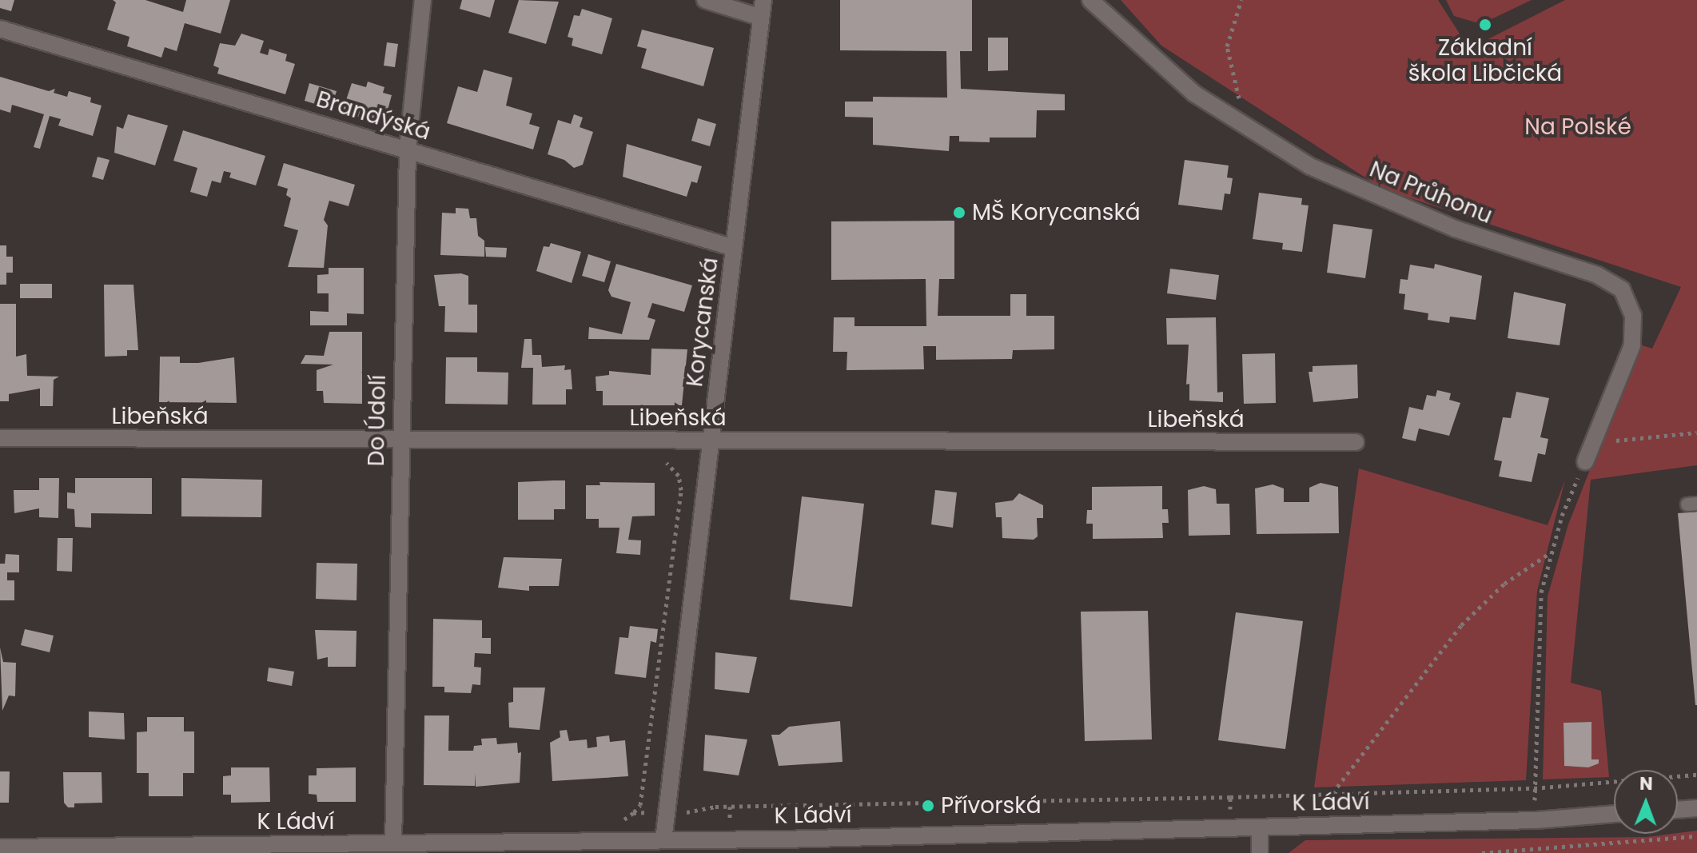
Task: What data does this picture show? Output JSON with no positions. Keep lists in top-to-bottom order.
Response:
{
  "streets": {
    "street": [
      "Brandýská",
      "Na Průhonu",
      "Korycanská",
      "Libeňská",
      "Do Údolí",
      "K Ládví"
    ]
  },
  "crossings": [
    ["Brandýská", "Korycanská"],
    ["Brandýská", "Do Údolí"],
    ["Korycanská", "Libeňská"],
    ["Korycanská", "K Ládví"],
    ["Libeňská", "Do Údolí"],
    ["Do Údolí", "K Ládví"]
  ],
  "parks": ["Na Polské"],
  "places": ["Základní škola Libčická", "MŠ Korycanská", "Přívorská"],
  "north": "top"
}
